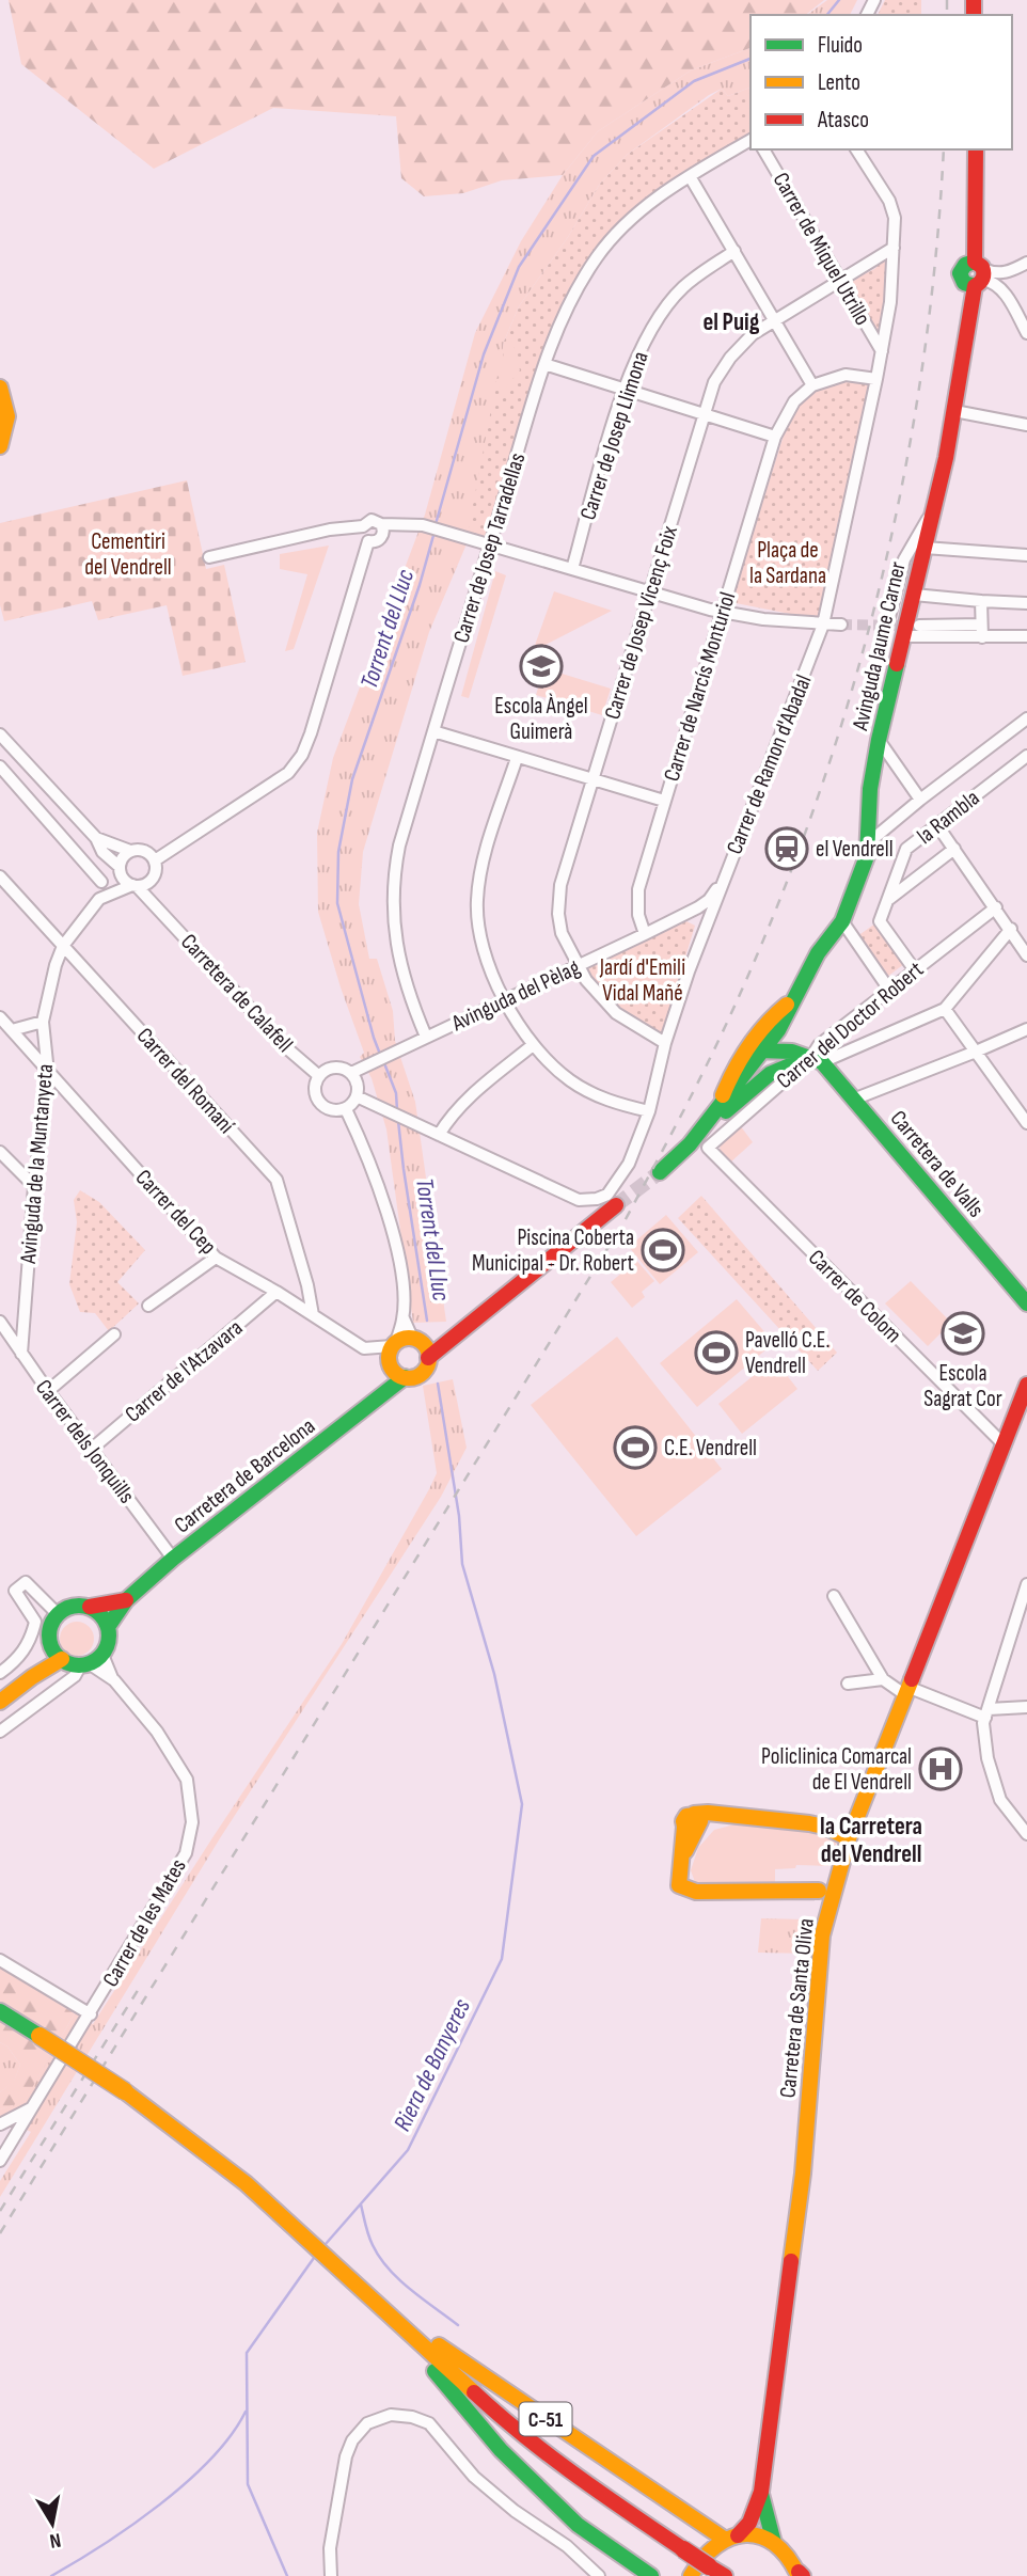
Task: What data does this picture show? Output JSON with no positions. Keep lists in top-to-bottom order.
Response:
{
  "streets": {
    "main road": [
      "Avinguda Jaume Carner",
      "Carretera de Valls",
      "Carretera de Barcelona",
      "Carretera de Santa Oliva",
      "C-51"
    ],
    "street": [
      "Carrer de Miquel Utrillo",
      "Carrer de Josep Llimona",
      "Carrer de Josep Tarradellas",
      "Carrer de Josep Vicenç Foix",
      "Carrer de Narcís Monturiol",
      "Carrer de Ramon d'Abadal",
      "la Rambla",
      "Carretera de Calafell",
      "Avinguda del Pèlag",
      "Carrer del Doctor Robert",
      "Carrer del Romaní",
      "Avinguda de la Muntanyeta",
      "Carrer del Cep",
      "Carrer de Colom",
      "Carrer de l'Atzavara",
      "Carrer dels Jonquills",
      "Carrer de les Mates"
    ]
  },
  "crossings": [
    ["Carrer de Miquel Utrillo", "Carrer de Josep Vicenç Foix"],
    ["Carrer de Miquel Utrillo", "Carrer de Ramon d'Abadal"],
    ["Carrer de Josep Tarradellas", "Avinguda del Pèlag"],
    ["Carrer de Josep Vicenç Foix", "Carrer de Ramon d'Abadal"],
    ["Carrer de Josep Vicenç Foix", "Avinguda del Pèlag"],
    ["Avinguda Jaume Carner", "la Rambla"],
    ["Carrer de Narcís Monturiol", "Avinguda del Pèlag"],
    ["Carrer de Ramon d'Abadal", "Avinguda del Pèlag"],
    ["la Rambla", "Carrer del Doctor Robert"],
    ["Carretera de Calafell", "Avinguda del Pèlag"],
    ["Carretera de Calafell", "Avinguda de la Muntanyeta"],
    ["Carrer del Doctor Robert", "Carretera de Valls"],
    ["Carrer del Doctor Robert", "Carrer de Colom"],
    ["Carrer del Romaní", "Avinguda de la Muntanyeta"],
    ["Carrer del Romaní", "Carrer del Cep"],
    ["Avinguda de la Muntanyeta", "Carrer del Cep"],
    ["Avinguda de la Muntanyeta", "Carrer dels Jonquills"],
    ["Carrer del Cep", "Carrer de l'Atzavara"],
    ["Carrer del Cep", "Carretera de Barcelona"],
    ["Carrer de Colom", "Carretera de Santa Oliva"],
    ["Carrer de l'Atzavara", "Carrer dels Jonquills"],
    ["Carrer dels Jonquills", "Carretera de Barcelona"],
    ["Carretera de Barcelona", "Carrer de les Mates"]
  ],
  "districts": ["el Puig", "la Carretera del Vendrell"],
  "water": ["Torrent del Lluc", "Riera de Banyeres"],
  "parks": ["Cementiri del Vendrell", "Plaça de la Sardana", "Jardí d'Emili Vidal Mañé"],
  "places": {
    "school or university": ["Escola Àngel Guimerà", "Escola Sagrat Cor"],
    "station": ["el Vendrell"],
    "sports": ["Piscina Coberta Municipal - Dr. Robert", "Pavelló C.E. Vendrell", "C.E. Vendrell"],
    "hospital": ["Policlinica Comarcal de El Vendrell"]
  },
  "legend": ["Fluido", "Lento", "Atasco"],
  "north": "bottom"
}
